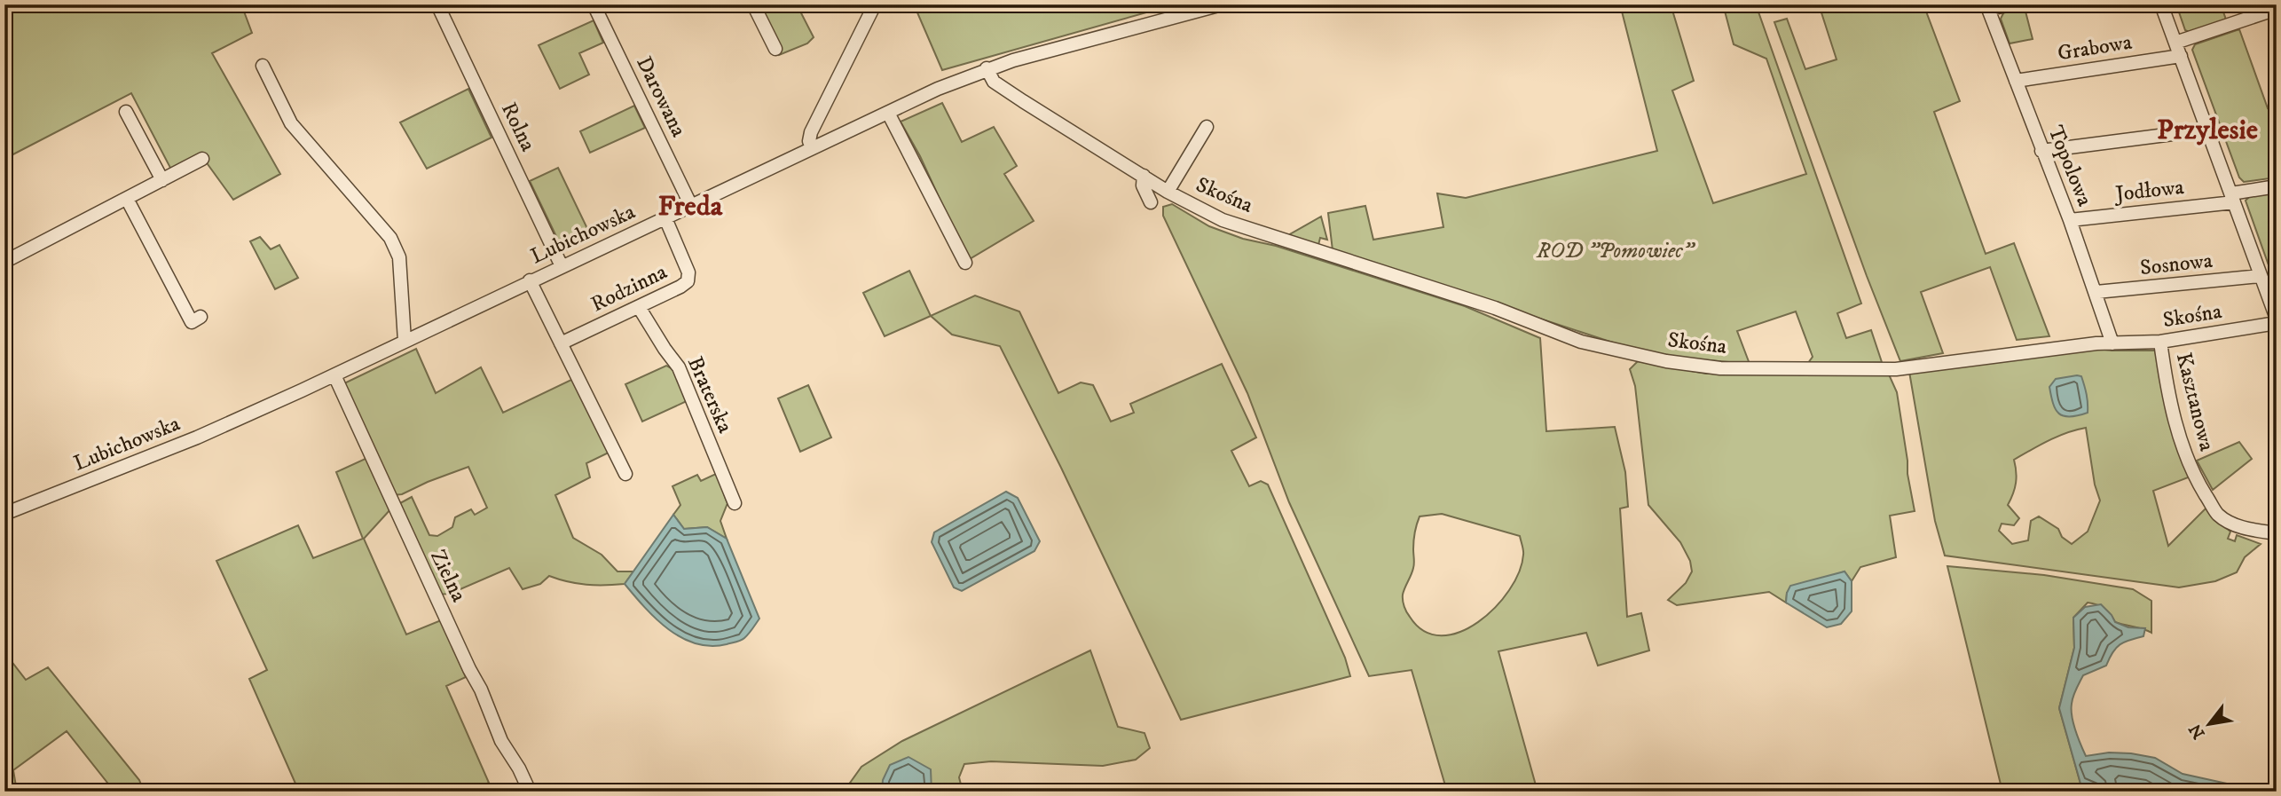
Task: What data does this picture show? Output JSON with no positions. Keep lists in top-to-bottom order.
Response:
{
  "streets": {
    "street": [
      "Grabowa",
      "Darowana",
      "Rolna",
      "Topolowa",
      "Jodłowa",
      "Skośna",
      "Lubichowska",
      "Sosnowa",
      "Rodzinna",
      "Braterska",
      "Kasztanowa",
      "Zielna"
    ]
  },
  "crossings": [
    ["Grabowa", "Topolowa"],
    ["Darowana", "Lubichowska"],
    ["Rolna", "Lubichowska"],
    ["Topolowa", "Jodłowa"],
    ["Topolowa", "Skośna"],
    ["Topolowa", "Sosnowa"],
    ["Skośna", "Lubichowska"],
    ["Skośna", "Kasztanowa"],
    ["Lubichowska", "Rodzinna"],
    ["Lubichowska", "Zielna"],
    ["Rodzinna", "Braterska"]
  ],
  "districts": ["Przylesie", "Freda"],
  "parks": ["ROD \"Pomowiec\""],
  "north": "bottom left"
}
